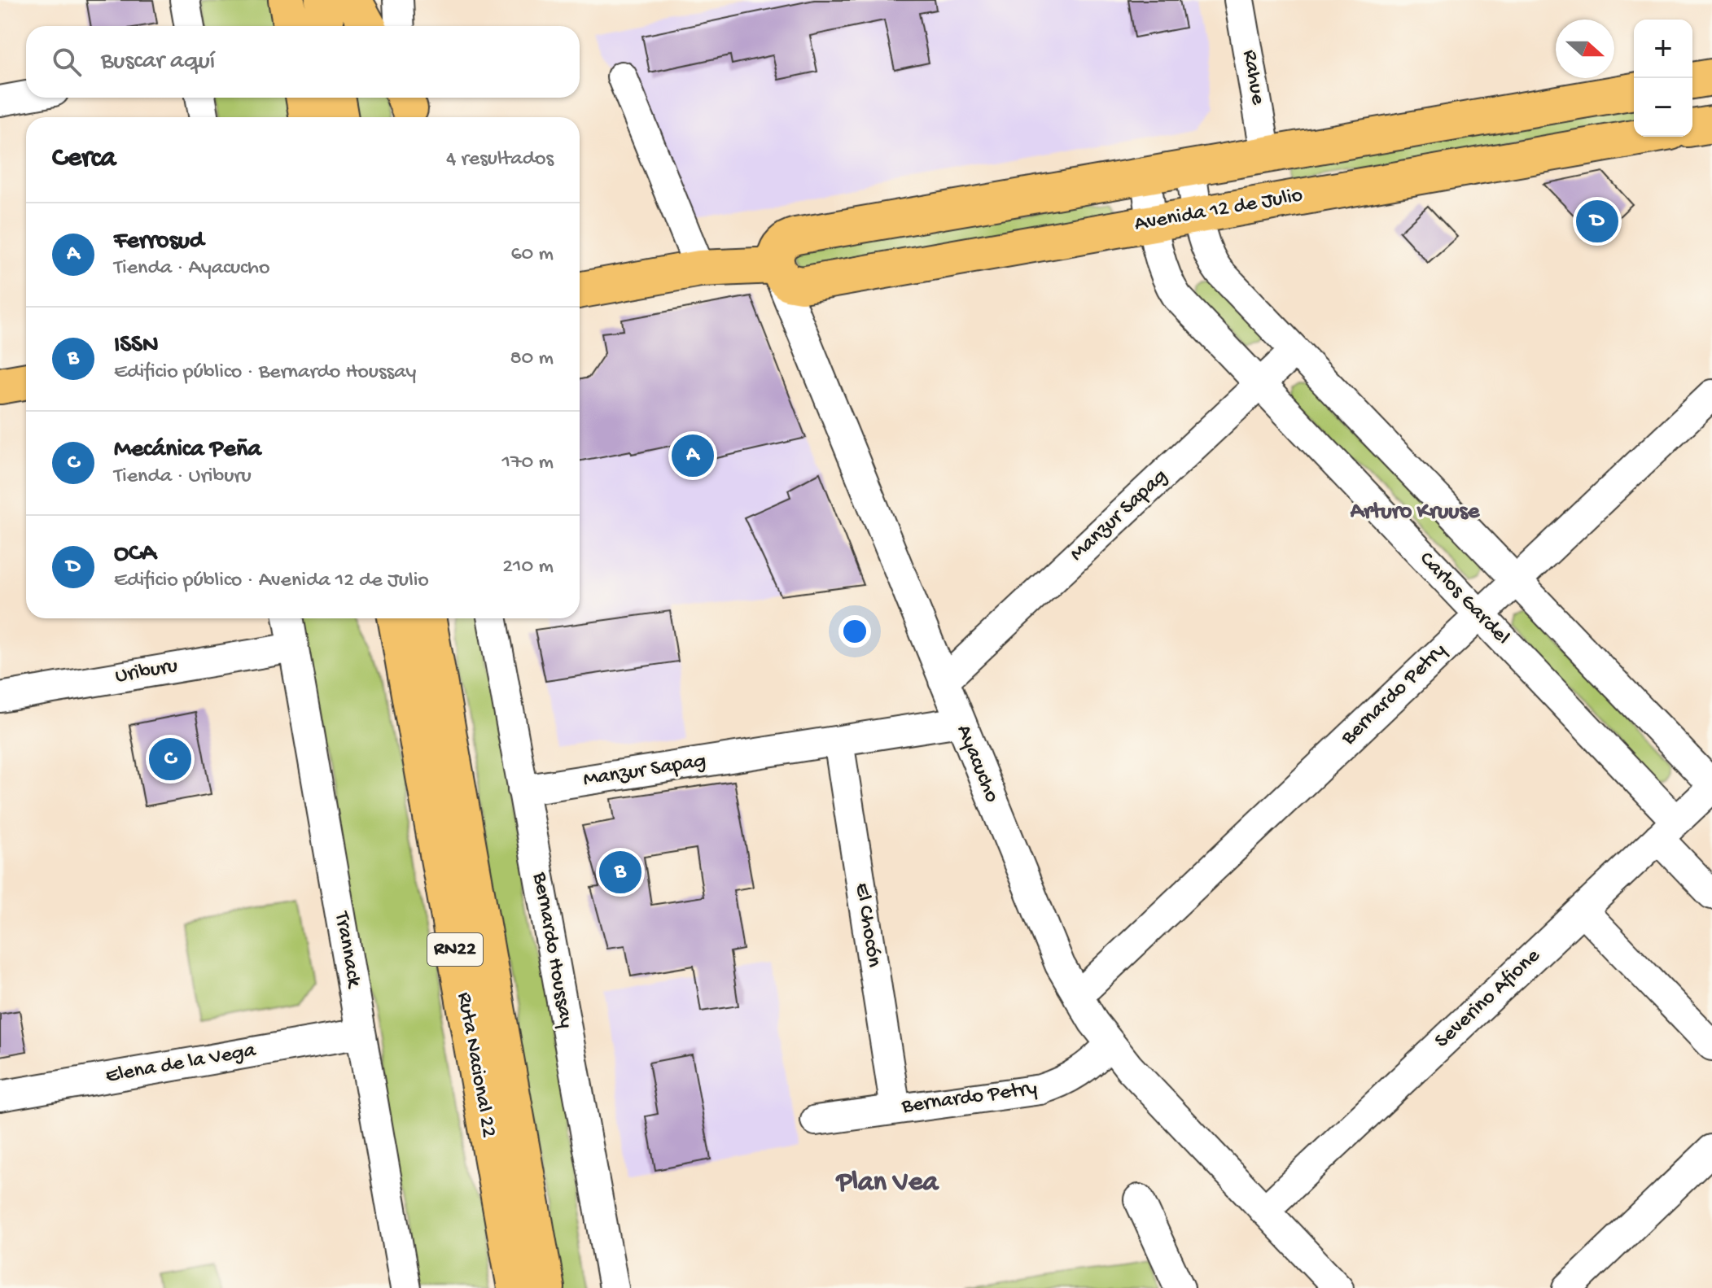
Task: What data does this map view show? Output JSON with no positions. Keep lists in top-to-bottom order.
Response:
{
  "streets": {
    "main road": ["Avenida 12 de Julio", "RN22", "Ruta Nacional 22"],
    "street": [
      "Rahue",
      "Manzur Sapag",
      "Carlos Gardel",
      "Uriburu",
      "Bernardo Petry",
      "Ayacucho",
      "El Chocón",
      "Trannack",
      "Bernardo Houssay",
      "Severino Afione",
      "Elena de la Vega"
    ]
  },
  "crossings": [
    ["Avenida 12 de Julio", "Carlos Gardel"],
    ["Avenida 12 de Julio", "Ayacucho"],
    ["Manzur Sapag", "Carlos Gardel"],
    ["Manzur Sapag", "Ayacucho"],
    ["Manzur Sapag", "El Chocón"],
    ["Manzur Sapag", "Bernardo Houssay"],
    ["Carlos Gardel", "Bernardo Petry"],
    ["Carlos Gardel", "Severino Afione"],
    ["Uriburu", "Trannack"],
    ["Bernardo Petry", "Ayacucho"],
    ["Bernardo Petry", "El Chocón"],
    ["Ayacucho", "Severino Afione"],
    ["Trannack", "Elena de la Vega"]
  ],
  "districts": ["Arturo Kruuse", "Plan Vea"],
  "north": "right",
  "page": {
    "map_buttons": ["+", "−"],
    "search": "Buscar aquí",
    "heading": ["Cerca", "4 resultados"],
    "pins": [
      "D",
      "A",
      "C",
      "B"
    ],
    "list": [
      {
        "mark": "A",
        "name": "Ferrosud",
        "note": "Tienda · Ayacucho",
        "value": "60 m"
      },
      {
        "mark": "B",
        "name": "ISSN",
        "note": "Edificio público · Bernardo Houssay",
        "value": "80 m"
      },
      {
        "mark": "C",
        "name": "Mecánica Peña",
        "note": "Tienda · Uriburu",
        "value": "170 m"
      },
      {
        "mark": "D",
        "name": "OCA",
        "note": "Edificio público · Avenida 12 de Julio",
        "value": "210 m"
      }
    ]
  }
}
